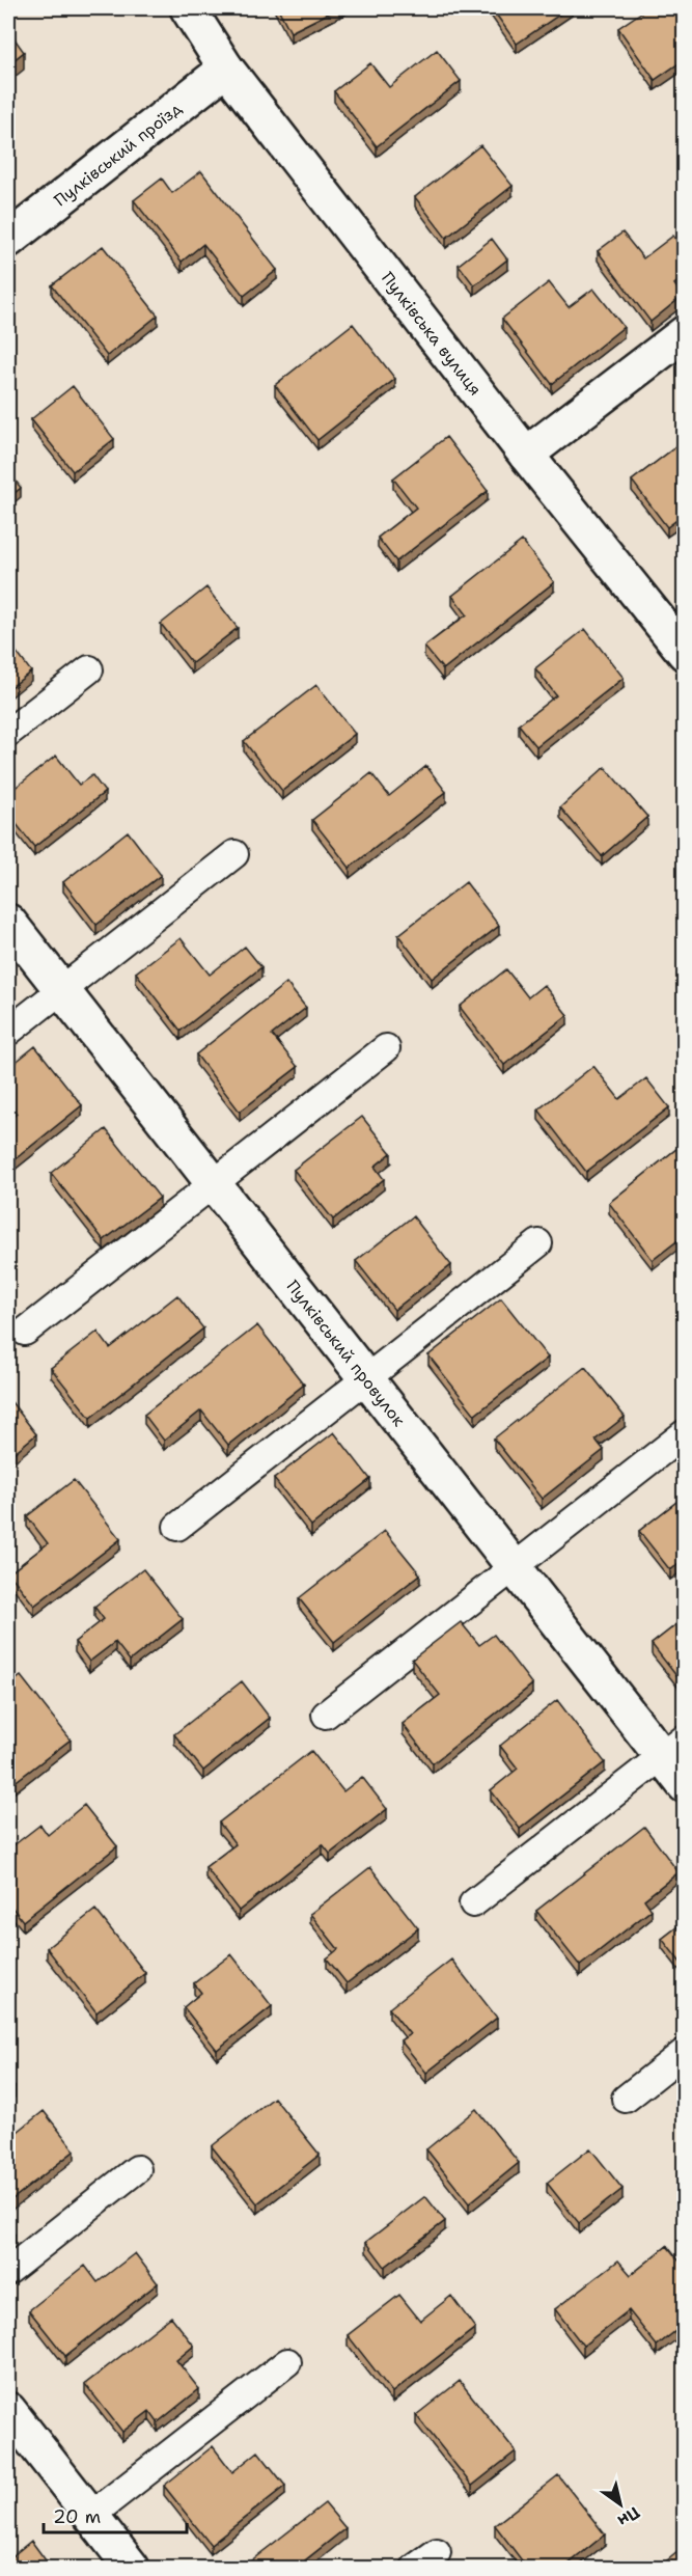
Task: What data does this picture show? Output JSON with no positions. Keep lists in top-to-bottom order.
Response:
{
  "streets": {
    "street": ["Пулківський проїзд", "Пулківська вулиця", "Пулківський провулок"]
  },
  "crossings": [
    ["Пулківський проїзд", "Пулківська вулиця"]
  ],
  "scale_bar": "20 m",
  "north": "bottom right"
}
